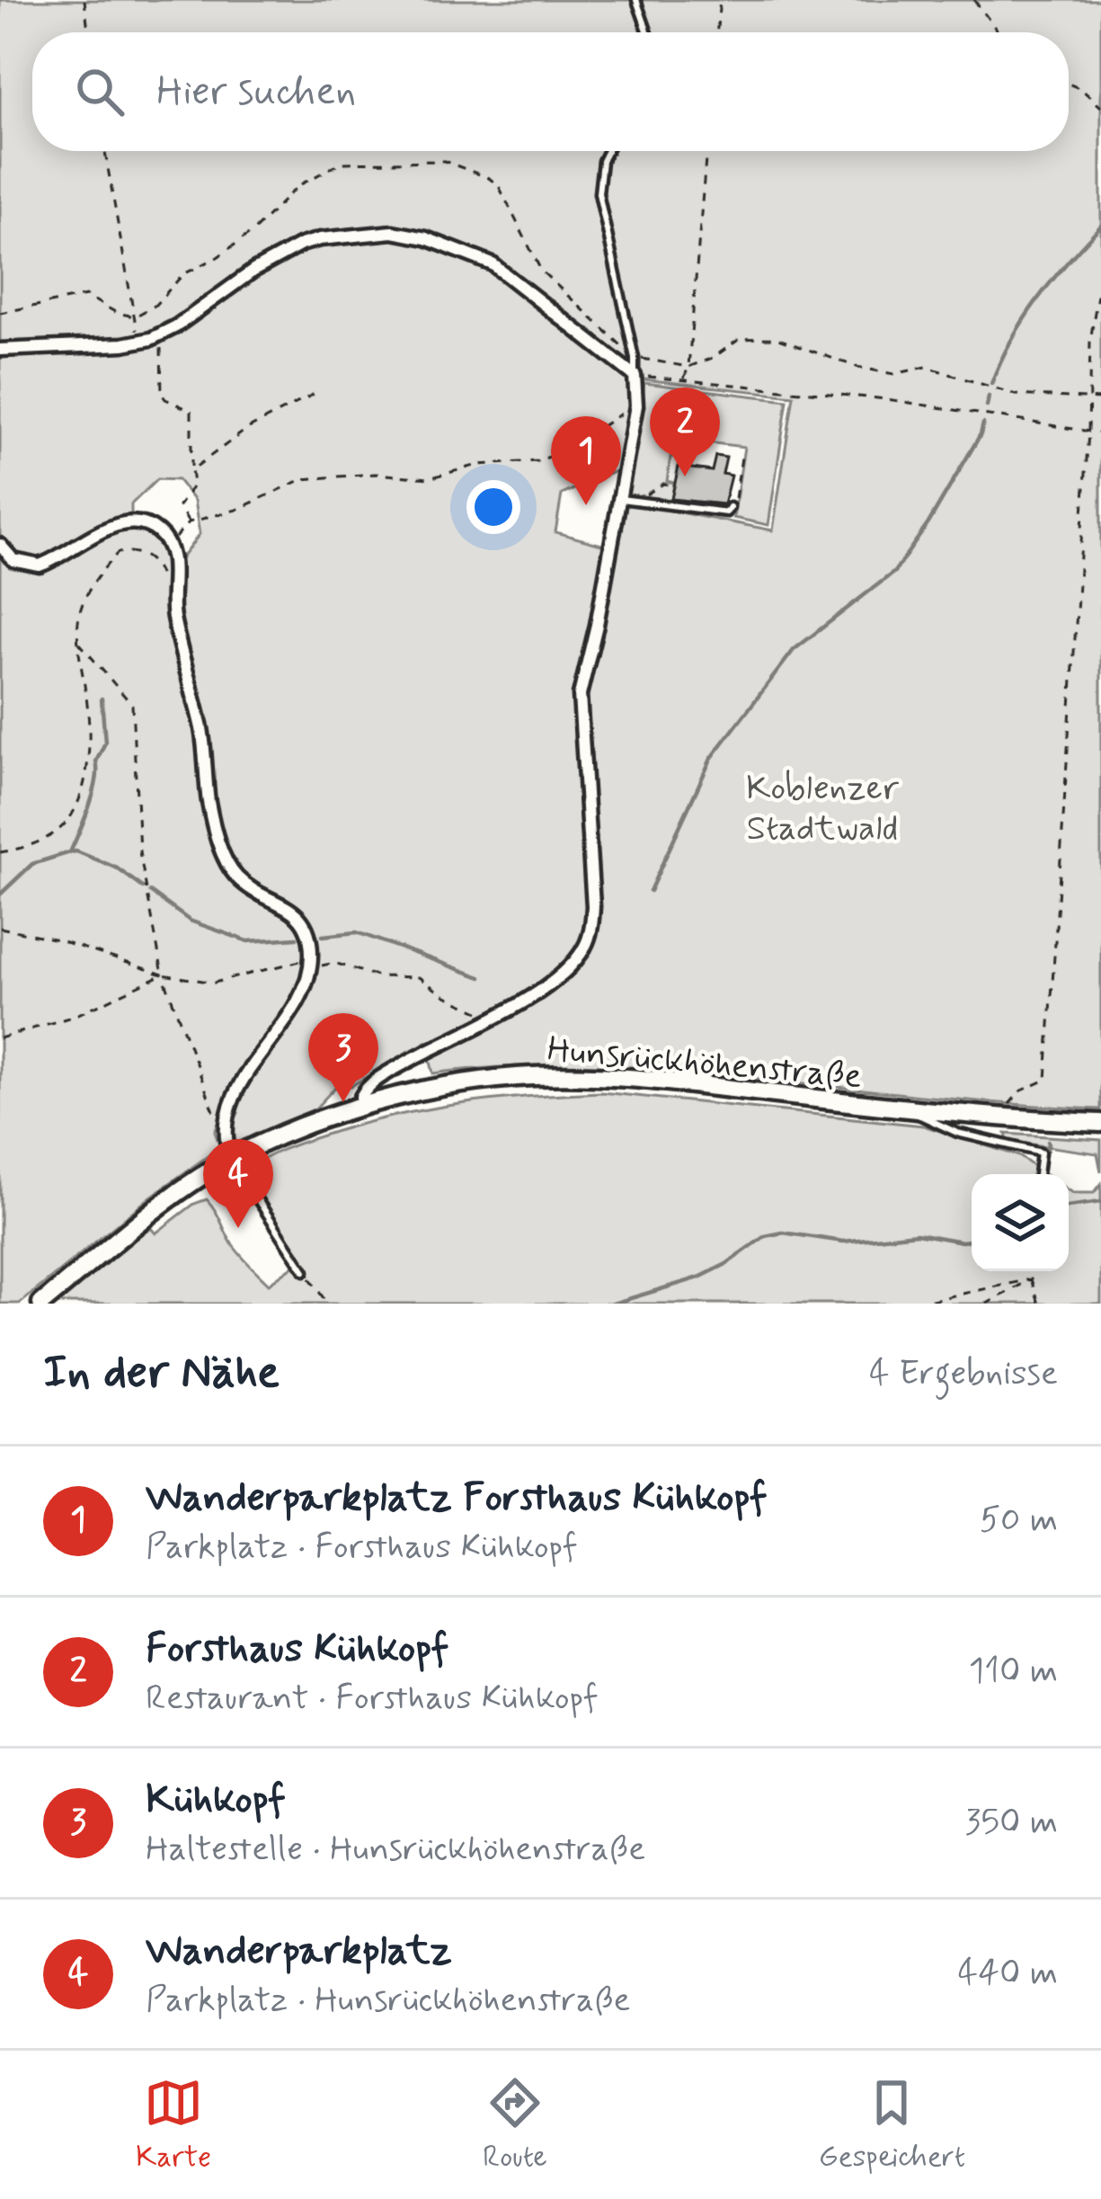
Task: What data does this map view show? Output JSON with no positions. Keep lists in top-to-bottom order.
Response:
{
  "streets": {
    "main road": ["Hunsrückhöhenstraße"]
  },
  "parks": ["Koblenzer Stadtwald"],
  "page": {
    "search": "Hier suchen",
    "pins": [
      "2",
      "1",
      "3",
      "4"
    ],
    "heading": ["In der Nähe", "4 Ergebnisse"],
    "list": [
      {
        "mark": "1",
        "name": "Wanderparkplatz Forsthaus Kühkopf",
        "note": "Parkplatz · Forsthaus Kühkopf",
        "value": "50 m"
      },
      {
        "mark": "2",
        "name": "Forsthaus Kühkopf",
        "note": "Restaurant · Forsthaus Kühkopf",
        "value": "110 m"
      },
      {
        "mark": "3",
        "name": "Kühkopf",
        "note": "Haltestelle · Hunsrückhöhenstraße",
        "value": "350 m"
      },
      {
        "mark": "4",
        "name": "Wanderparkplatz",
        "note": "Parkplatz · Hunsrückhöhenstraße",
        "value": "440 m"
      }
    ],
    "nav": ["Karte", "Route", "Gespeichert"]
  }
}
